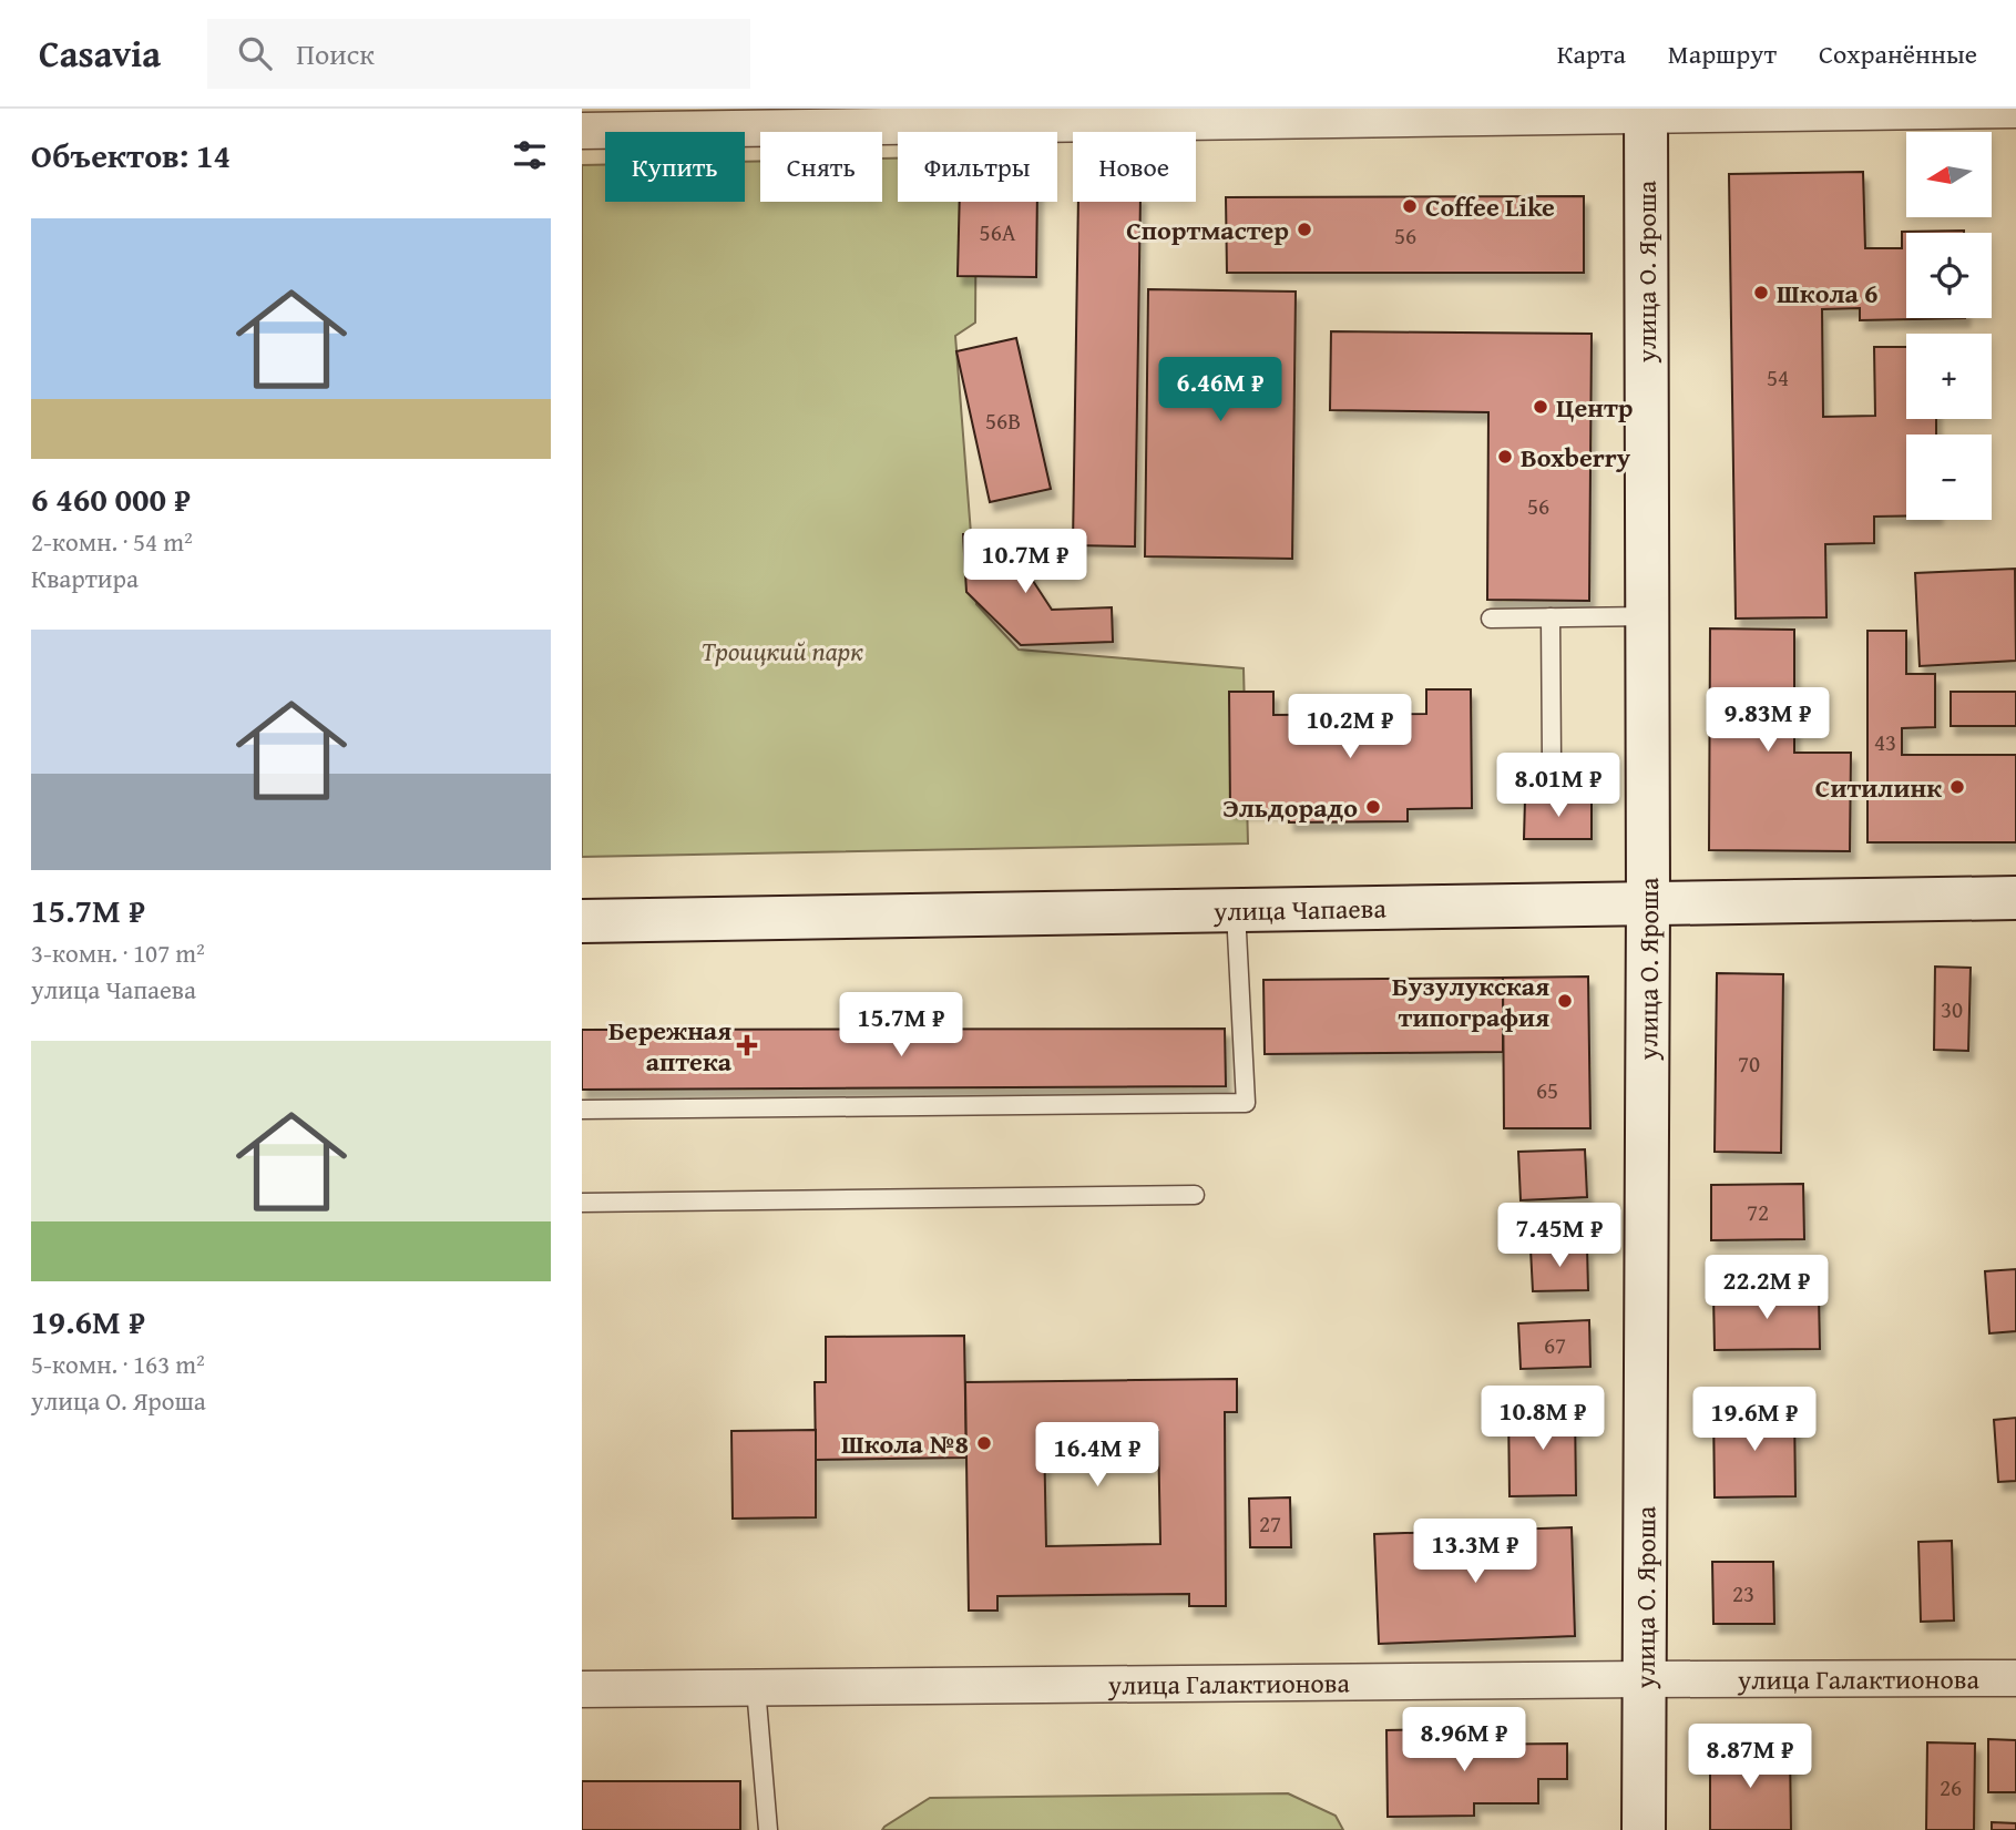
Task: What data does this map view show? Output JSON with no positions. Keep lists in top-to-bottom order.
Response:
{
  "streets": {
    "main road": ["улица О. Яроша", "улица Чапаева"],
    "street": ["улица Галактионова"]
  },
  "crossings": [
    ["улица О. Яроша", "улица Чапаева"],
    ["улица О. Яроша", "улица Галактионова"]
  ],
  "parks": ["Троицкий парк"],
  "places": {
    "other": [
      "Coffee Like",
      "Спортмастер",
      "Школа 6",
      "Центр",
      "Boxberry",
      "Ситилинк",
      "Эльдорадо",
      "Бузулукская типография",
      "Школа №8"
    ],
    "health": ["Бережная аптека"]
  },
  "house_numbers": [
    "56А",
    "56",
    "54",
    "56В",
    "56",
    "43",
    "30",
    "70",
    "65",
    "72",
    "67",
    "27",
    "23",
    "26"
  ],
  "north": "left",
  "page": {
    "header": "Casavia",
    "search": "Поиск",
    "nav": ["Карта", "Маршрут", "Сохранённые"],
    "heading": "Объектов: 14",
    "map_buttons": ["+", "−"],
    "chip": [
      "Купить",
      "Снять",
      "Фильтры",
      "Новое"
    ],
    "list": [
      {
        "name": "6 460 000 ₽",
        "note": "2-комн. · 54 m² · Квартира"
      },
      {
        "name": "15.7M ₽",
        "note": "3-комн. · 107 m² · улица Чапаева"
      },
      {
        "name": "19.6M ₽",
        "note": "5-комн. · 163 m² · улица О. Яроша"
      }
    ],
    "price": [
      "6.46M ₽",
      "10.7M ₽",
      "9.83M ₽",
      "10.2M ₽",
      "8.01M ₽",
      "15.7M ₽",
      "7.45M ₽",
      "22.2M ₽",
      "10.8M ₽",
      "19.6M ₽",
      "16.4M ₽",
      "13.3M ₽",
      "8.96M ₽",
      "8.87M ₽"
    ]
  }
}
